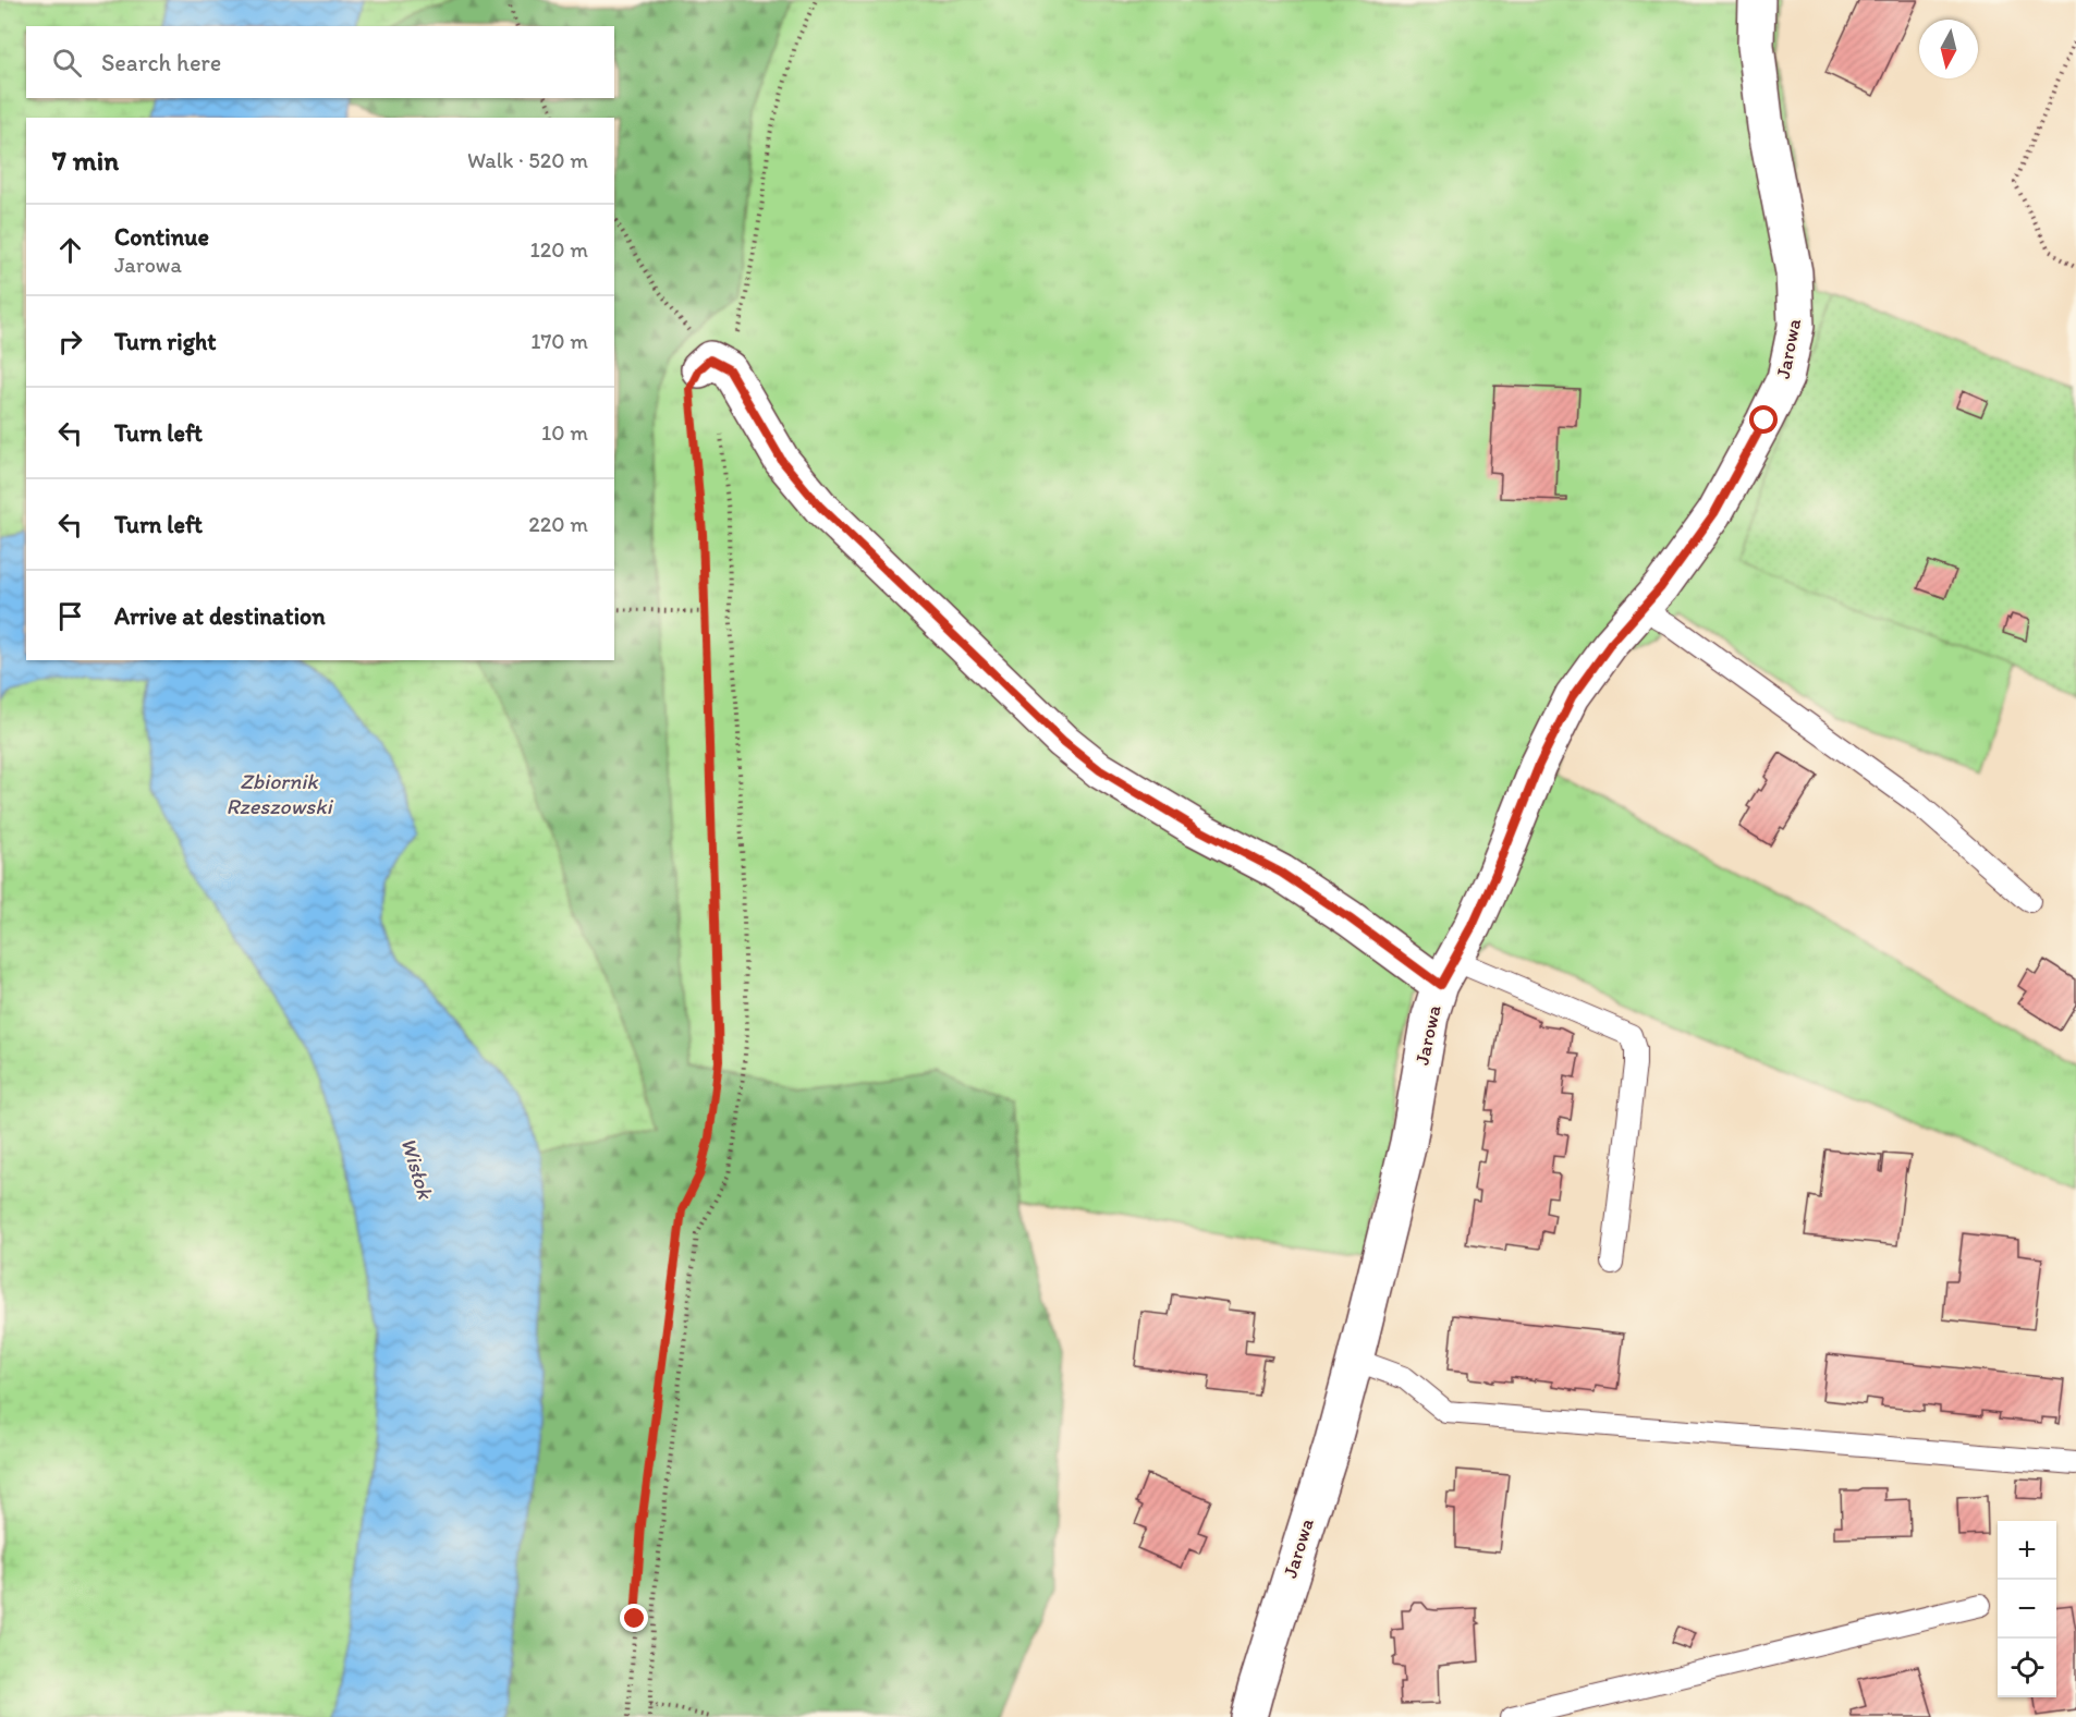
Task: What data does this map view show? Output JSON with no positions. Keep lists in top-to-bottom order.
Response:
{
  "streets": {
    "street": ["Jarowa"]
  },
  "water": ["Zbiornik Rzeszowski", "Wisłok"],
  "north": "bottom",
  "page": {
    "search": "Search here",
    "heading": ["7 min", "Walk · 520 m"],
    "list": [
      ["Continue", "Jarowa", "120 m"],
      ["Turn right", "170 m"],
      ["Turn left", "10 m"],
      ["Turn left", "220 m"],
      "Arrive at destination"
    ],
    "map_buttons": ["+", "−"]
  }
}
